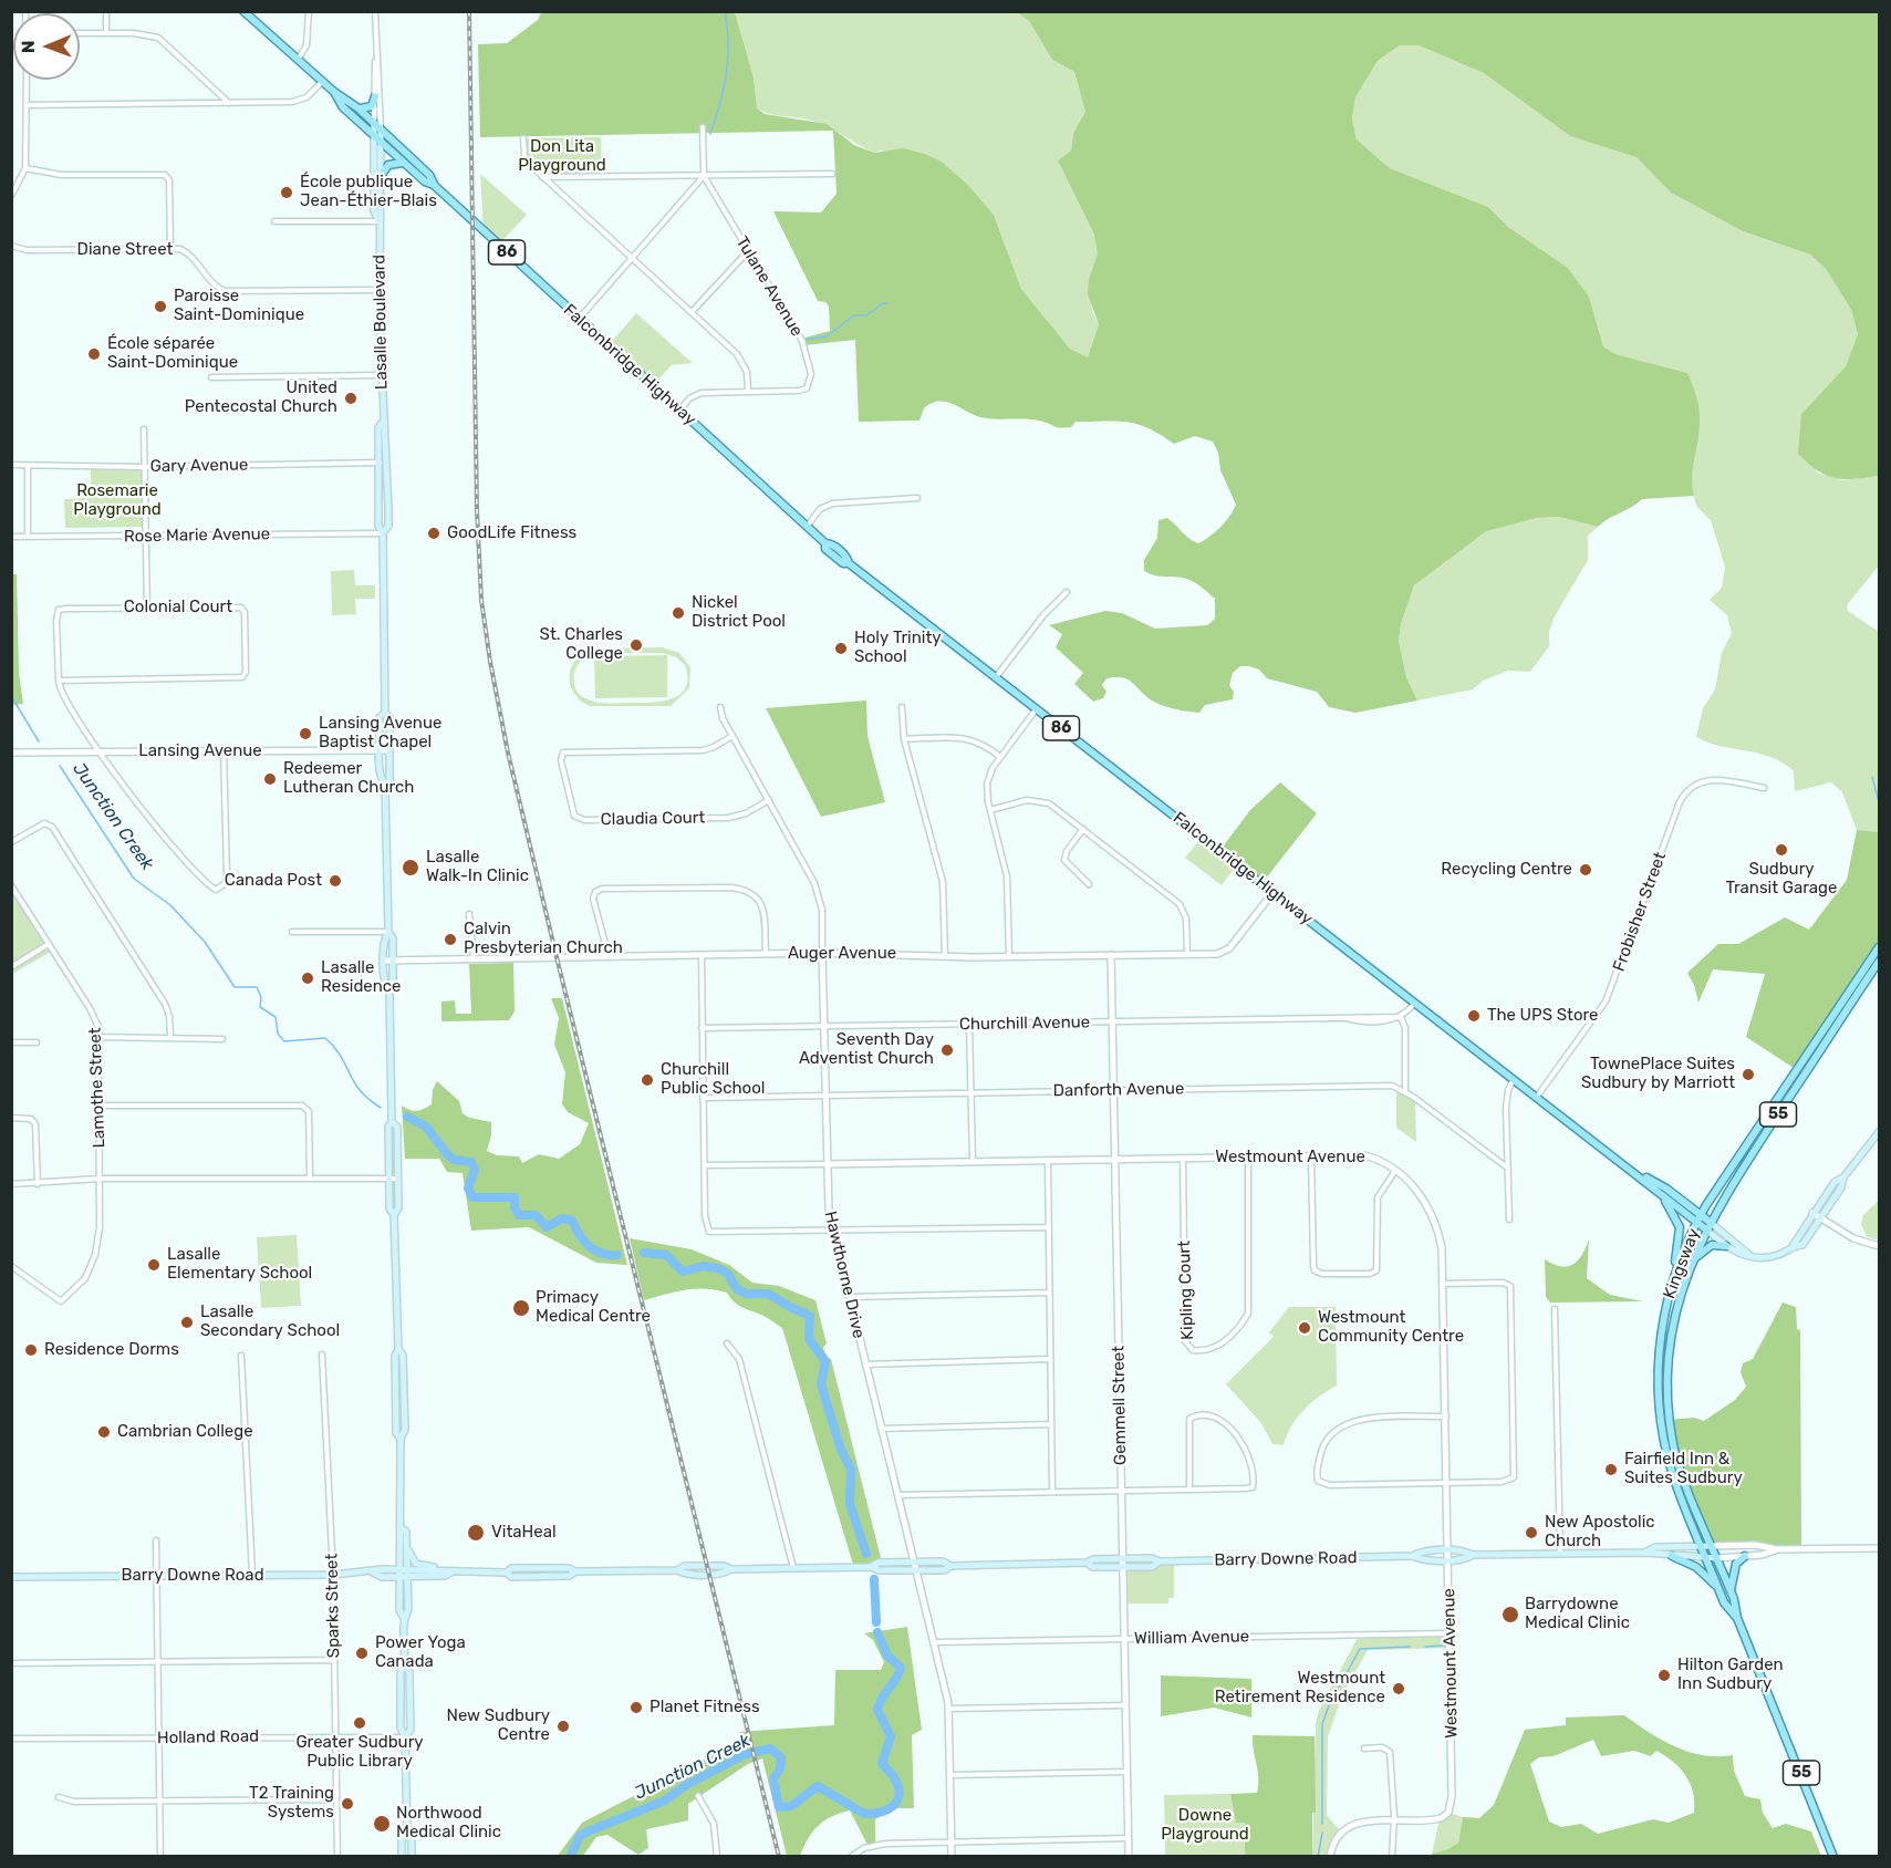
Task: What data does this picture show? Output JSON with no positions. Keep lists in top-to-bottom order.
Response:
{
  "streets": {
    "main road": [
      "86",
      "Lasalle Boulevard",
      "Falconbridge Highway",
      "55",
      "Kingsway",
      "Barry Downe Road"
    ],
    "street": [
      "Diane Street",
      "Tulane Avenue",
      "Gary Avenue",
      "Rose Marie Avenue",
      "Colonial Court",
      "Lansing Avenue",
      "Claudia Court",
      "Frobisher Street",
      "Auger Avenue",
      "Churchill Avenue",
      "Lamothe Street",
      "Danforth Avenue",
      "Westmount Avenue",
      "Hawthorne Drive",
      "Kipling Court",
      "Gemmell Street",
      "Sparks Street",
      "William Avenue",
      "Holland Road"
    ]
  },
  "crossings": [
    ["Diane Street", "Lasalle Boulevard"],
    ["Tulane Avenue", "Falconbridge Highway"],
    ["Lasalle Boulevard", "Falconbridge Highway"],
    ["Lasalle Boulevard", "Gary Avenue"],
    ["Lasalle Boulevard", "Rose Marie Avenue"],
    ["Lasalle Boulevard", "Lansing Avenue"],
    ["Lasalle Boulevard", "Auger Avenue"],
    ["Lasalle Boulevard", "Barry Downe Road"],
    ["Lasalle Boulevard", "Holland Road"],
    ["Falconbridge Highway", "Frobisher Street"],
    ["Falconbridge Highway", "Auger Avenue"],
    ["Falconbridge Highway", "Kingsway"],
    ["Claudia Court", "Hawthorne Drive"],
    ["Auger Avenue", "Hawthorne Drive"],
    ["Auger Avenue", "Gemmell Street"],
    ["Churchill Avenue", "Hawthorne Drive"],
    ["Churchill Avenue", "Gemmell Street"],
    ["Danforth Avenue", "Hawthorne Drive"],
    ["Danforth Avenue", "Gemmell Street"],
    ["Westmount Avenue", "Hawthorne Drive"],
    ["Westmount Avenue", "Kipling Court"],
    ["Westmount Avenue", "Gemmell Street"],
    ["Westmount Avenue", "Barry Downe Road"],
    ["Westmount Avenue", "William Avenue"],
    ["Kingsway", "Barry Downe Road"],
    ["Hawthorne Drive", "Barry Downe Road"],
    ["Hawthorne Drive", "William Avenue"],
    ["Gemmell Street", "Barry Downe Road"],
    ["Gemmell Street", "William Avenue"],
    ["Barry Downe Road", "Sparks Street"],
    ["Sparks Street", "Holland Road"]
  ],
  "water": ["Junction Creek"],
  "parks": ["Don Lita Playground", "Rosemarie Playground", "Downe Playground"],
  "places": [
    "École publique Jean-Éthier-Blais",
    "Paroisse Saint-Dominique",
    "École séparée Saint-Dominique",
    "United Pentecostal Church",
    "GoodLife Fitness",
    "Nickel District Pool",
    "St. Charles College",
    "Holy Trinity School",
    "Lansing Avenue Baptist Chapel",
    "Redeemer Lutheran Church",
    "Sudbury Transit Garage",
    "Lasalle Walk-In Clinic",
    "Recycling Centre",
    "Canada Post",
    "Calvin Presbyterian Church",
    "Lasalle Residence",
    "The UPS Store",
    "Seventh Day Adventist Church",
    "TownePlace Suites Sudbury by Marriott",
    "Churchill Public School",
    "Lasalle Elementary School",
    "Primacy Medical Centre",
    "Lasalle Secondary School",
    "Westmount Community Centre",
    "Residence Dorms",
    "Cambrian College",
    "Fairfield Inn & Suites Sudbury",
    "VitaHeal",
    "New Apostolic Church",
    "Barrydowne Medical Clinic",
    "Power Yoga Canada",
    "Hilton Garden Inn Sudbury",
    "Westmount Retirement Residence",
    "Planet Fitness",
    "Greater Sudbury Public Library",
    "New Sudbury Centre",
    "T2 Training Systems",
    "Northwood Medical Clinic"
  ],
  "north": "left"
}
